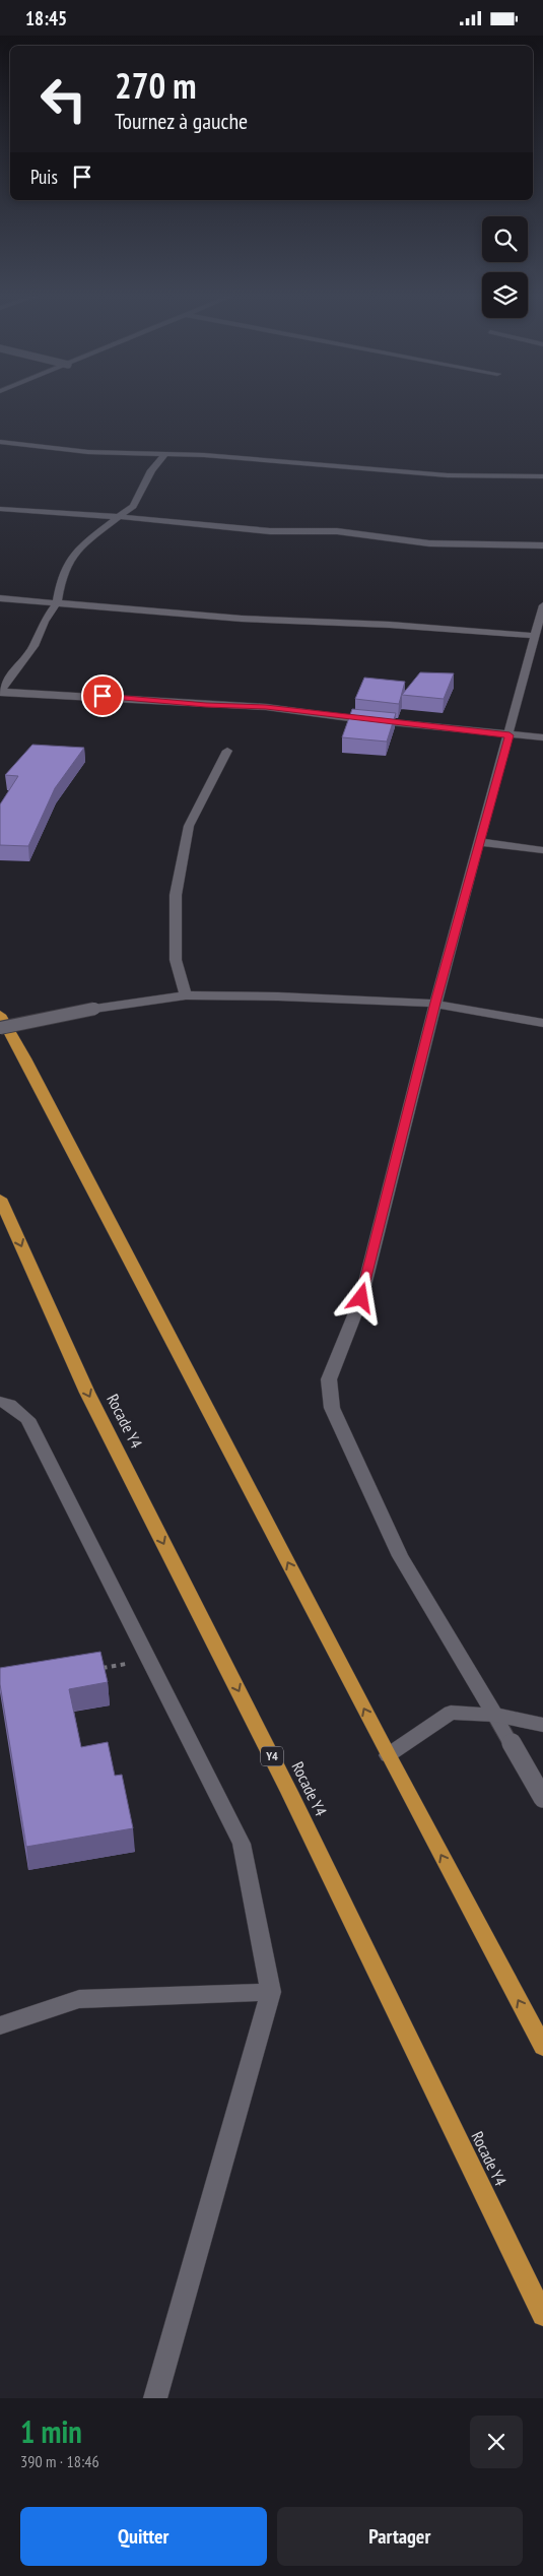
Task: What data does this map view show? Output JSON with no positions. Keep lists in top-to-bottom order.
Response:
{
  "streets": {
    "highway": ["Rocade Y4", "Y4"]
  },
  "page": {
    "status": "18:45",
    "turn": ["270 m", "Tournez à gauche"],
    "then": "Puis",
    "heading": ["1 min", "390 m · 18:46"],
    "buttons": ["Quitter", "Partager"]
  }
}
